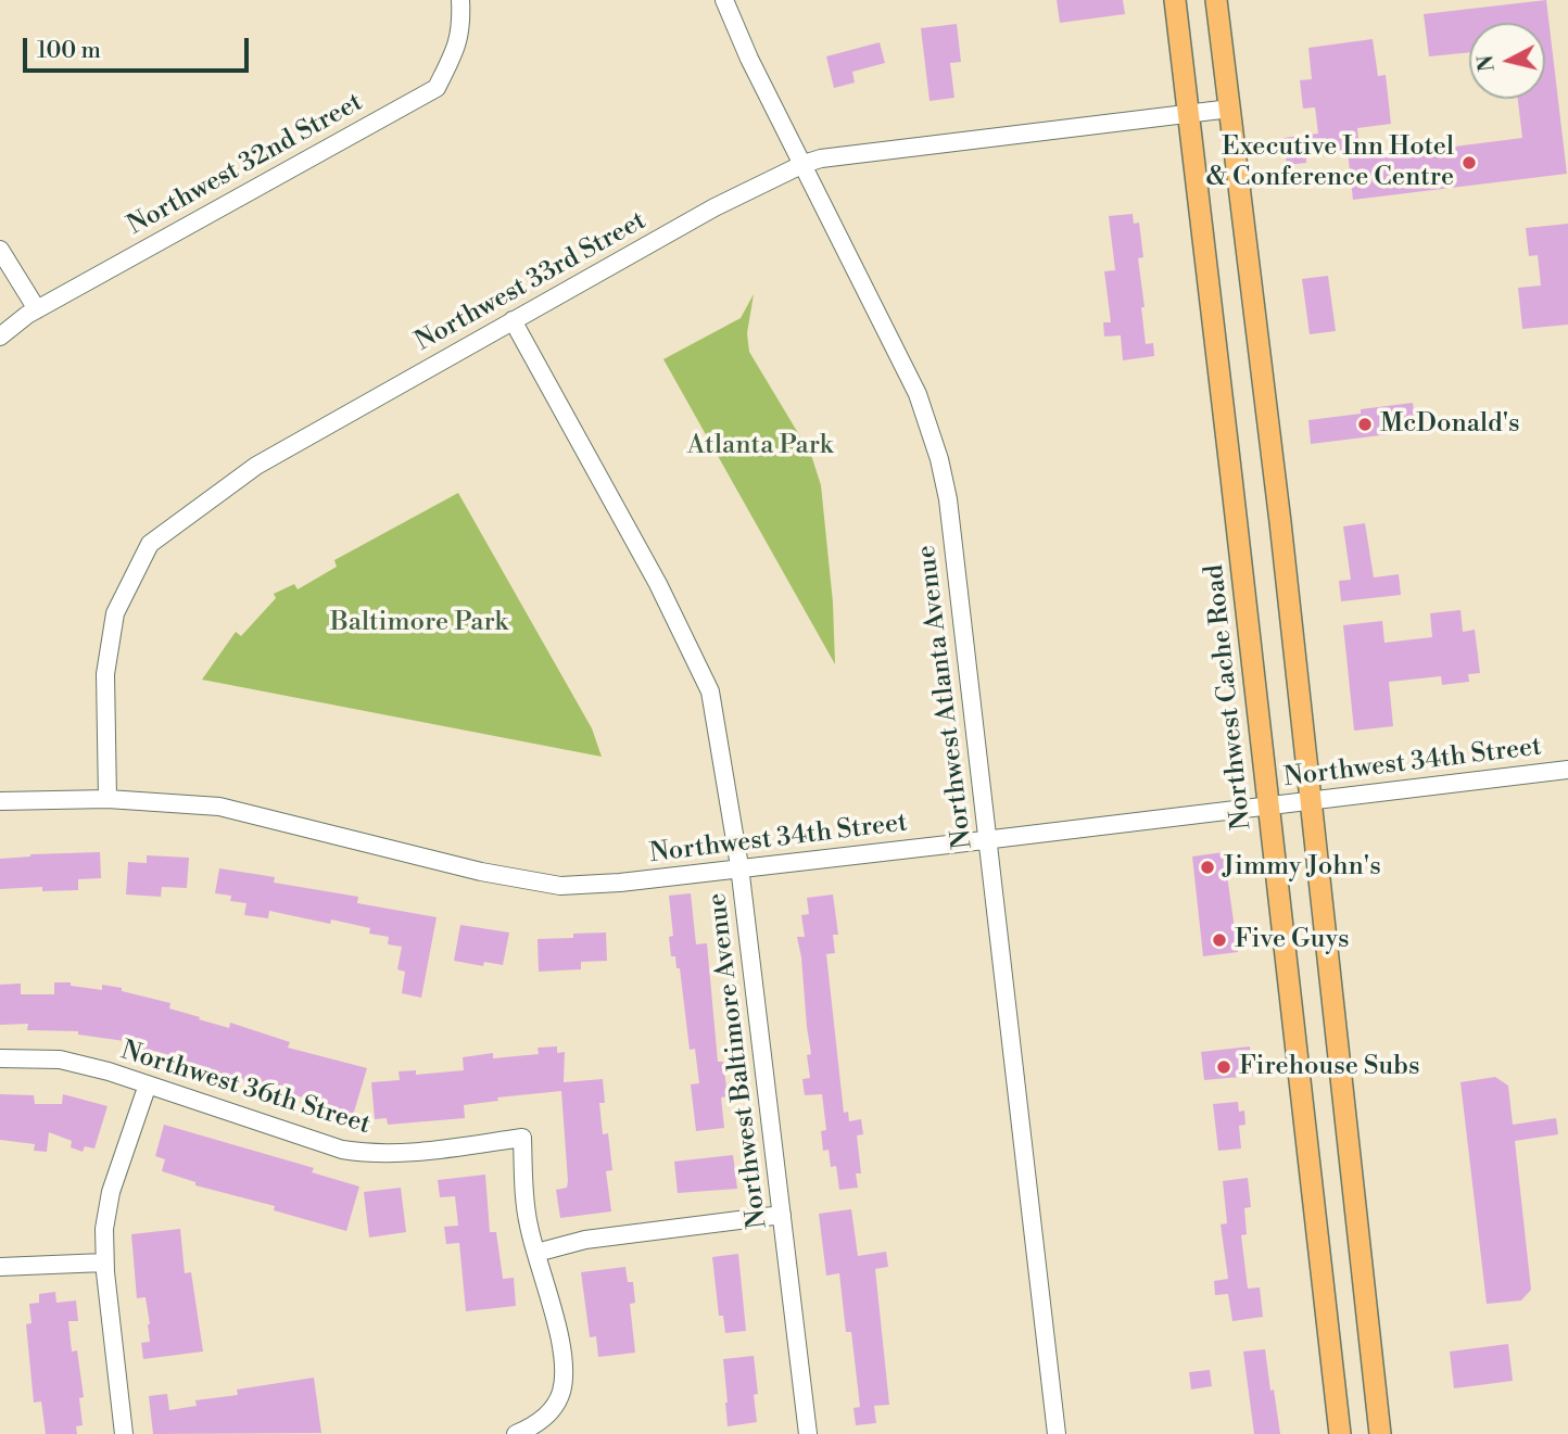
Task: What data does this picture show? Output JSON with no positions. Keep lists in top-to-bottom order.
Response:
{
  "streets": {
    "main road": ["Northwest Cache Road"],
    "street": [
      "Northwest 32nd Street",
      "Northwest 33rd Street",
      "Northwest Atlanta Avenue",
      "Northwest 34th Street",
      "Northwest Baltimore Avenue",
      "Northwest 36th Street"
    ]
  },
  "crossings": [
    ["Northwest 33rd Street", "Northwest Atlanta Avenue"],
    ["Northwest 33rd Street", "Northwest Cache Road"],
    ["Northwest 33rd Street", "Northwest 34th Street"],
    ["Northwest 33rd Street", "Northwest Baltimore Avenue"],
    ["Northwest Atlanta Avenue", "Northwest 34th Street"],
    ["Northwest Cache Road", "Northwest 34th Street"],
    ["Northwest 34th Street", "Northwest Baltimore Avenue"]
  ],
  "parks": ["Atlanta Park", "Baltimore Park"],
  "places": [
    "Executive Inn Hotel & Conference Centre",
    "McDonald's",
    "Jimmy John's",
    "Five Guys",
    "Firehouse Subs"
  ],
  "scale_bar": "100 m",
  "north": "left"
}
